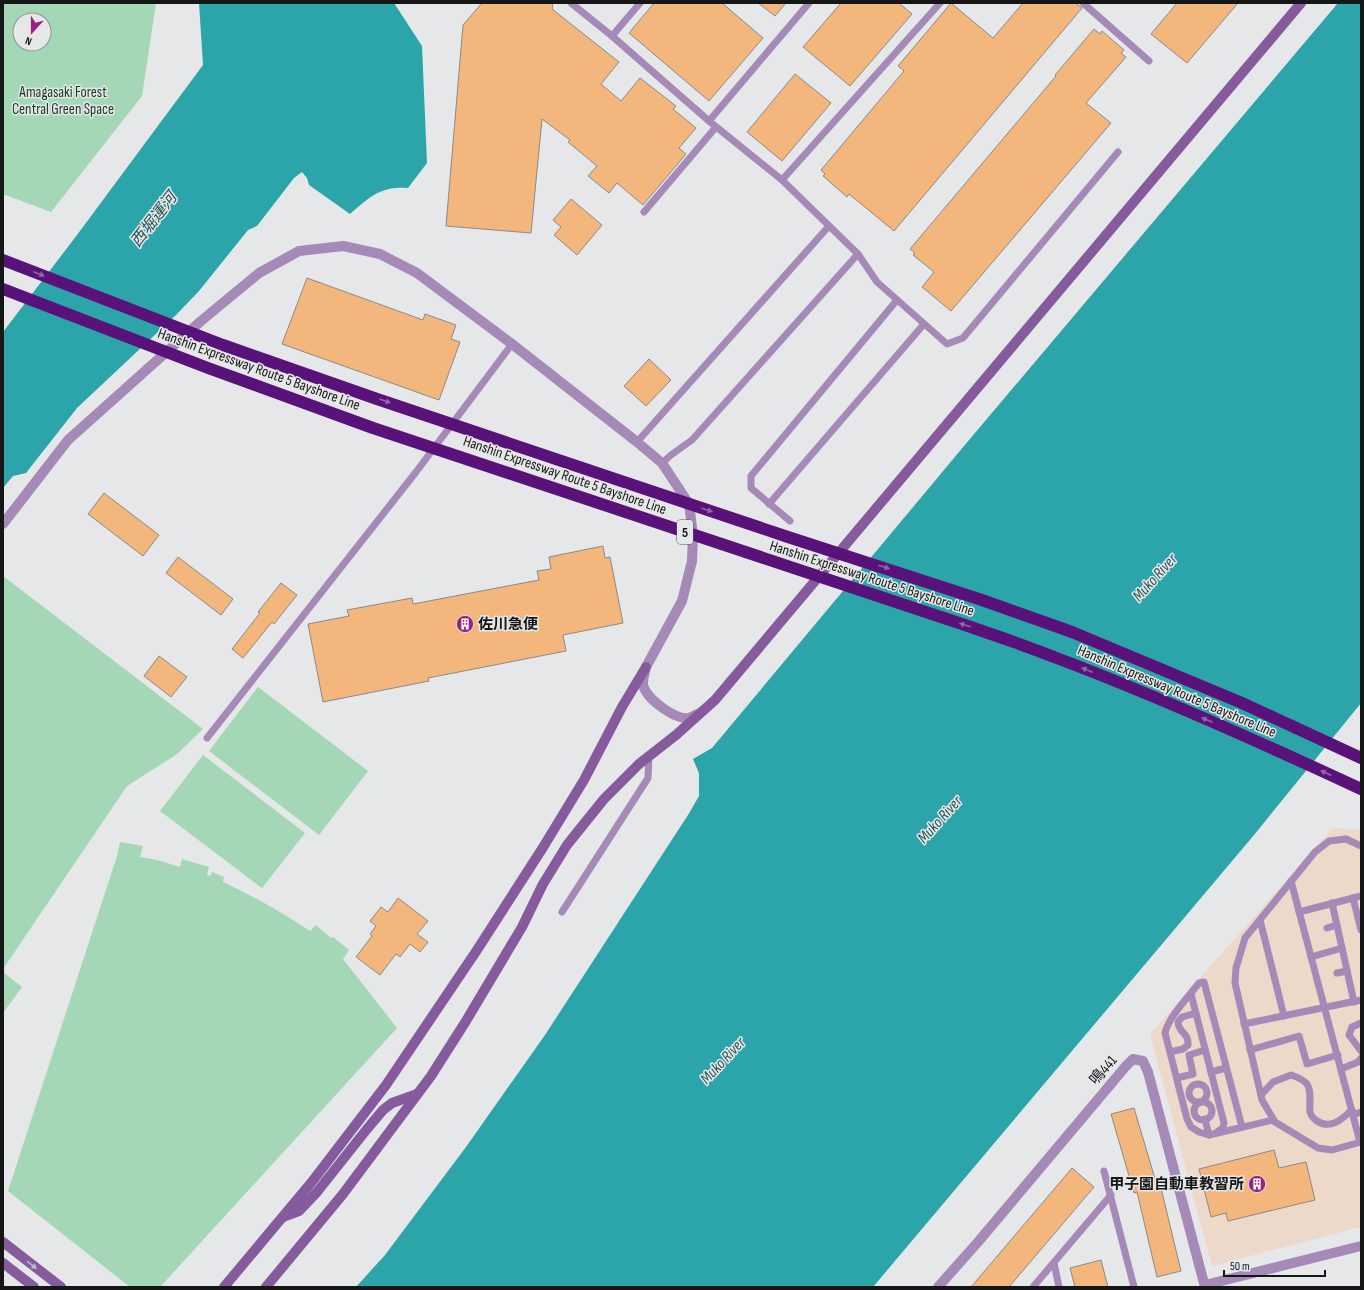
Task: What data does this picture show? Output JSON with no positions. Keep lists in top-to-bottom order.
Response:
{
  "streets": {
    "highway": ["Hanshin Expressway Route 5 Bayshore Line", "5"],
    "street": ["鳴441"]
  },
  "water": ["西堀運河", "Muko River"],
  "parks": ["Amagasaki Forest Central Green Space"],
  "places": {
    "building": ["佐川急便", "甲子園自動車教習所"]
  },
  "scale_bar": "50 m",
  "north": "bottom"
}
